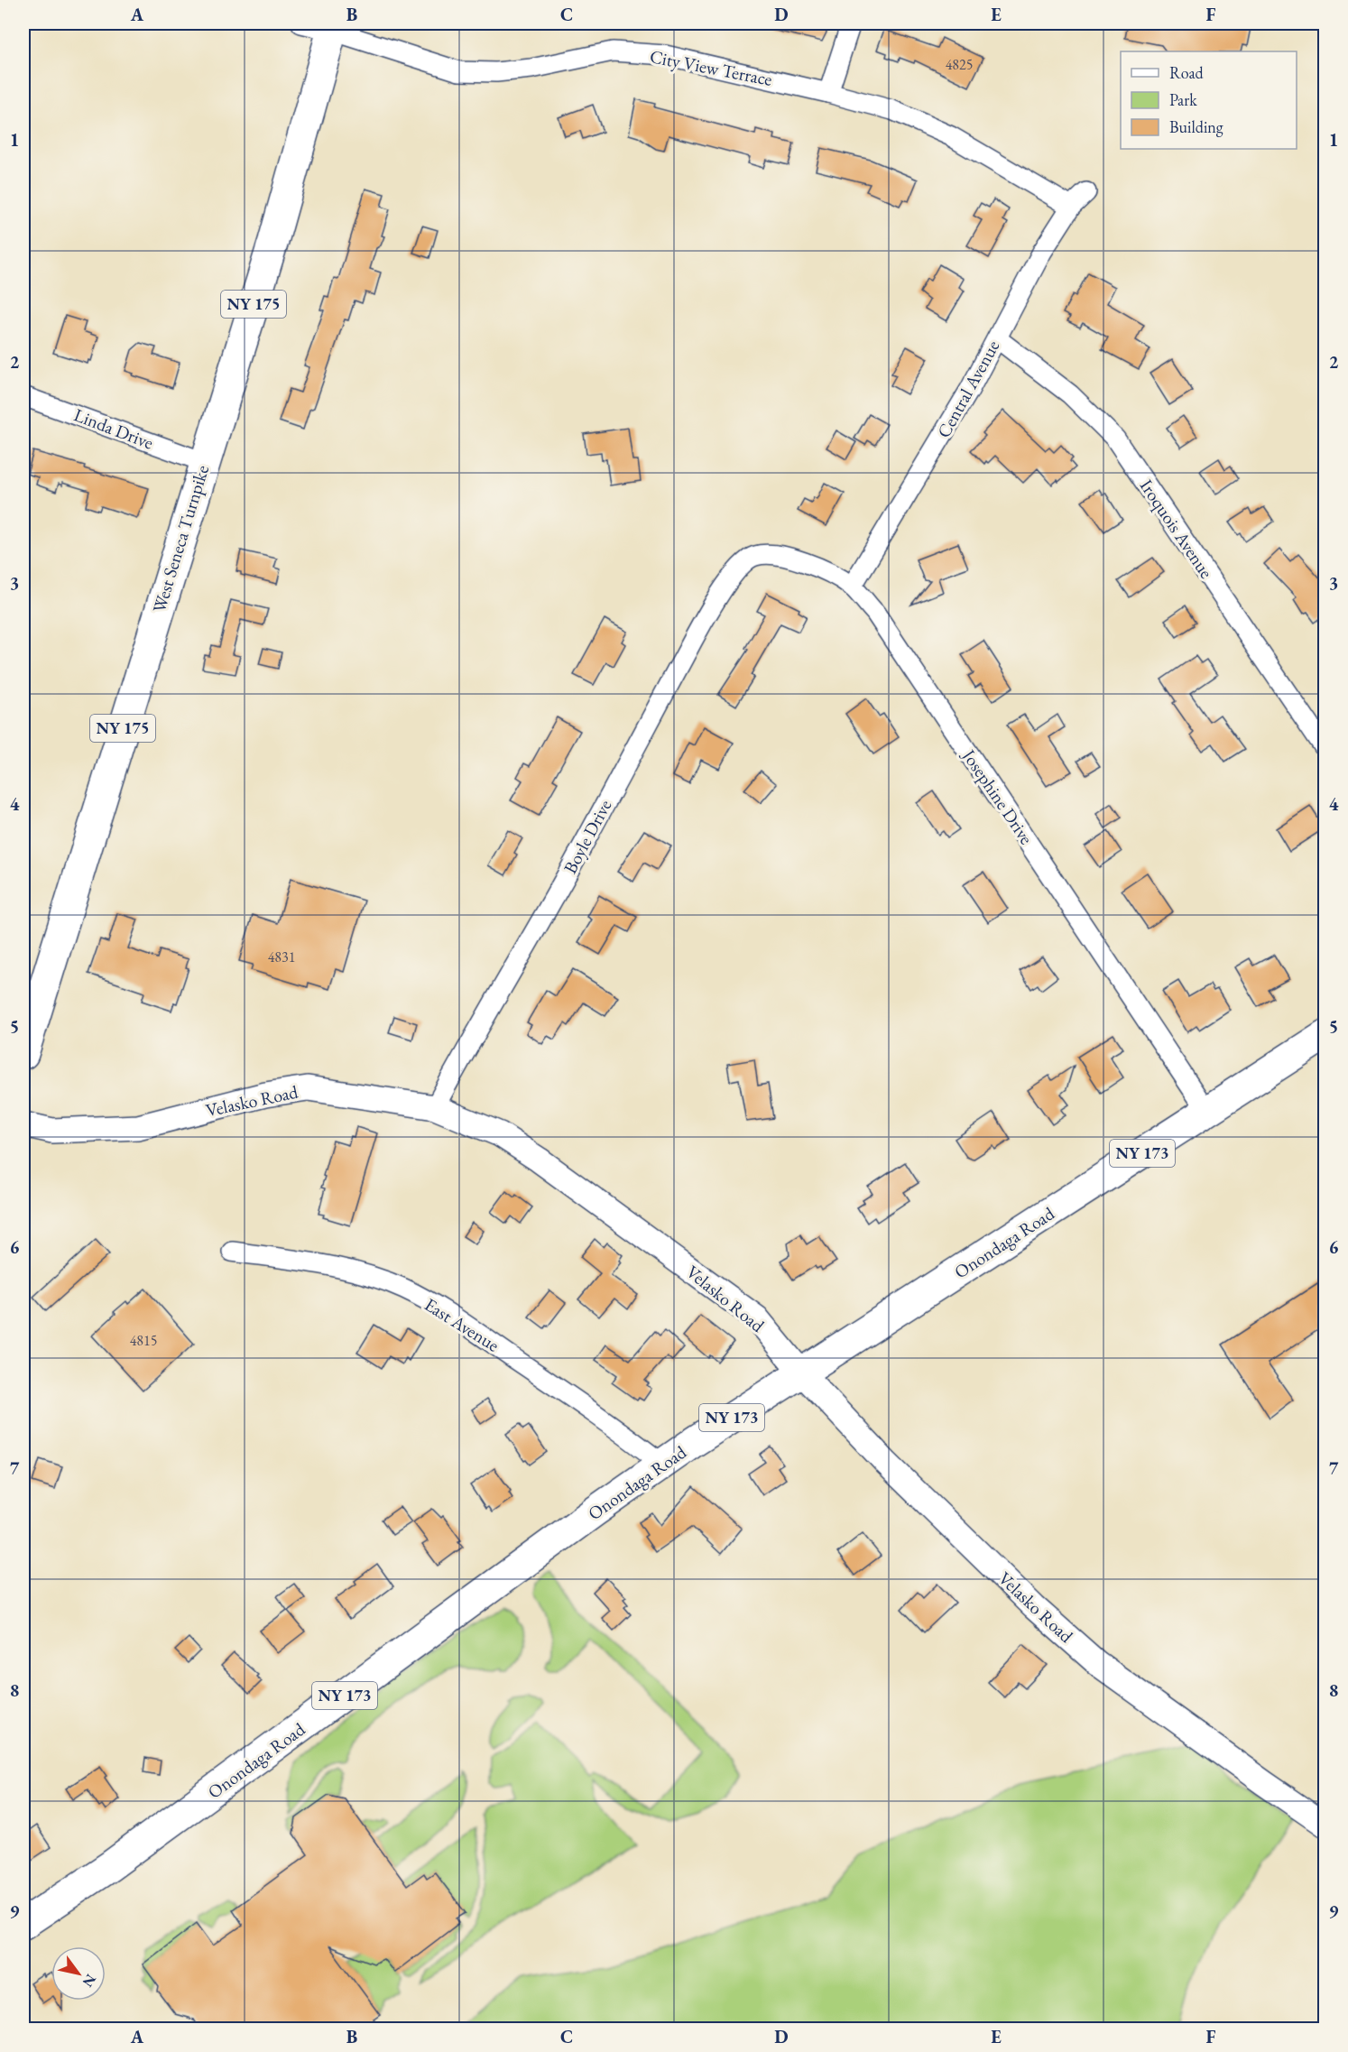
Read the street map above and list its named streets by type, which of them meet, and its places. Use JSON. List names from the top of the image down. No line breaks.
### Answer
{"streets":{"main road":["NY 175","West Seneca Turnpike","NY 173","Onondaga Road"],"street":["City View Terrace","Central Avenue","Linda Drive","Iroquois Avenue","Josephine Drive","Boyle Drive","Velasko Road","East Avenue"]},"crossings":[["City View Terrace","Central Avenue"],["City View Terrace","West Seneca Turnpike"],["Central Avenue","Iroquois Avenue"],["Central Avenue","Josephine Drive"],["Linda Drive","West Seneca Turnpike"],["Josephine Drive","Boyle Drive"],["Josephine Drive","Onondaga Road"],["Boyle Drive","Velasko Road"],["Velasko Road","Onondaga Road"],["Onondaga Road","East Avenue"]],"house_numbers":["4825","4831","4815"],"legend":["Road","Park","Building"],"north":"bottom right","grid":{"columns":["A","B","C","D","E","F"],"rows":["1","2","3","4","5","6","7","8","9"]}}
